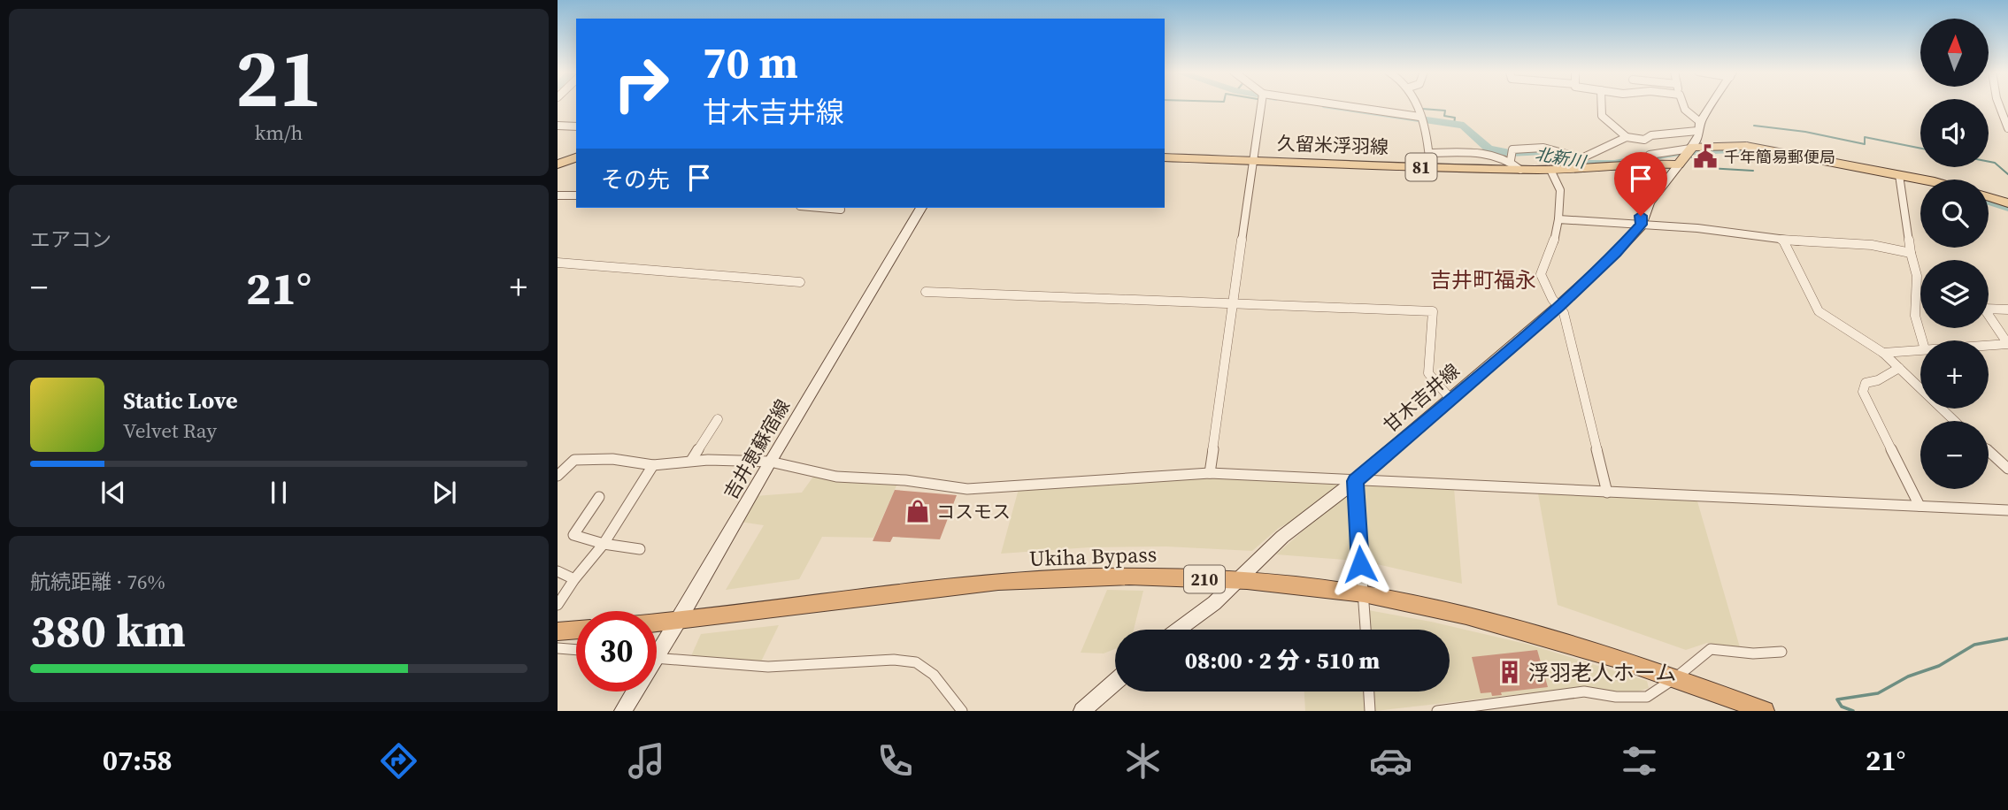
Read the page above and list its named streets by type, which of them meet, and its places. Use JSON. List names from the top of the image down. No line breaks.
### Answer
{"streets":{"highway":["Ukiha Bypass","210"],"main road":["久留米浮羽線","81","甘木吉井線","吉井恵蘇宿線"]},"crossings":[["久留米浮羽線","甘木吉井線"],["甘木吉井線","Ukiha Bypass"],["吉井恵蘇宿線","Ukiha Bypass"]],"districts":["吉井町福永"],"water":["北新川"],"places":{"public building":["千年簡易郵便局"],"shop":["コスモス"],"building":["浮羽老人ホーム"]},"north":"top","page":{"tile":[["21","km/h"],"エアコン",["航続距離 · 76%","380 km"]],"map_buttons":["+","−"],"turn":["70 m","甘木吉井線"],"then":"その先","heat":["−","21°","+"],"song":["Static Love","Velvet Ray"],"limit":"30","trip":"08:00 · 2 分 · 510 m","tabs":["07:58","21°"]}}
